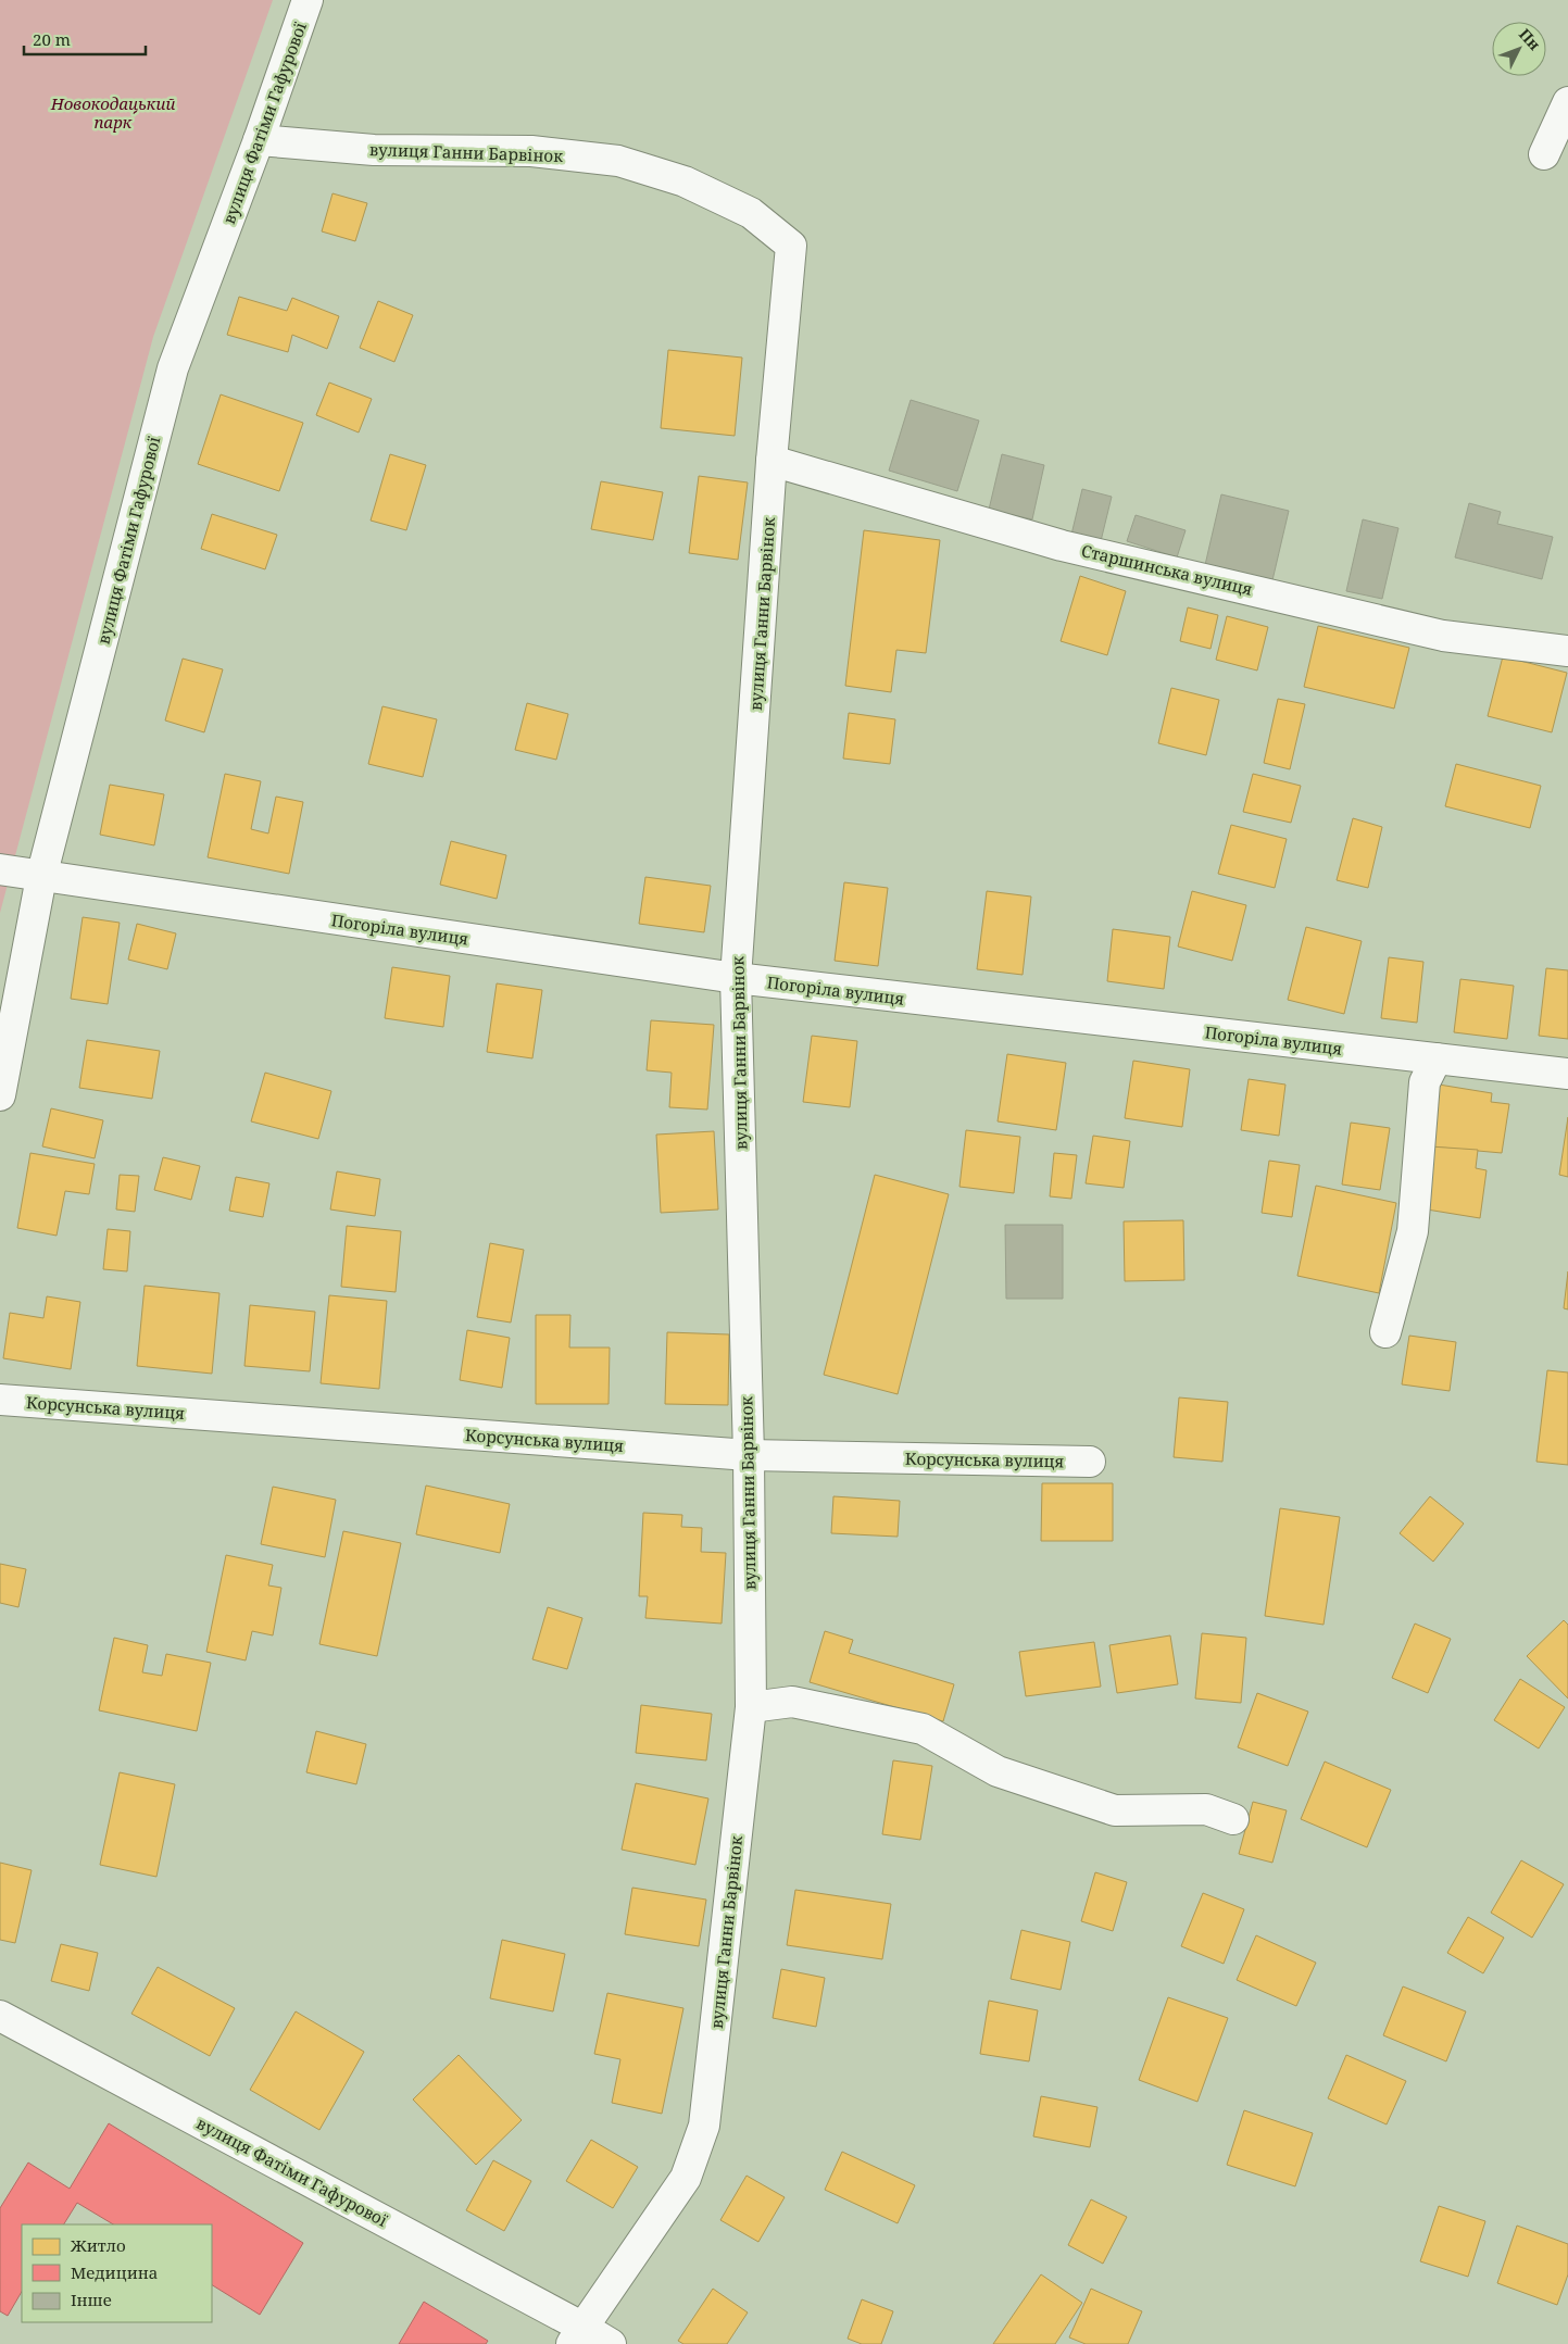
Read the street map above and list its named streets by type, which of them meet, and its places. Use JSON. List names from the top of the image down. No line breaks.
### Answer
{"streets":{"street":["вулиця Фатіми Гафурової","вулиця Ганни Барвінок","Старшинська вулиця","Погоріла вулиця","Корсунська вулиця"]},"crossings":[["вулиця Фатіми Гафурової","вулиця Ганни Барвінок"],["вулиця Фатіми Гафурової","Погоріла вулиця"],["вулиця Ганни Барвінок","Старшинська вулиця"],["вулиця Ганни Барвінок","Погоріла вулиця"],["вулиця Ганни Барвінок","Корсунська вулиця"]],"parks":["Новокодацький парк"],"legend":["Житло","Медицина","Інше"],"scale_bar":"20 m","north":"top right"}
